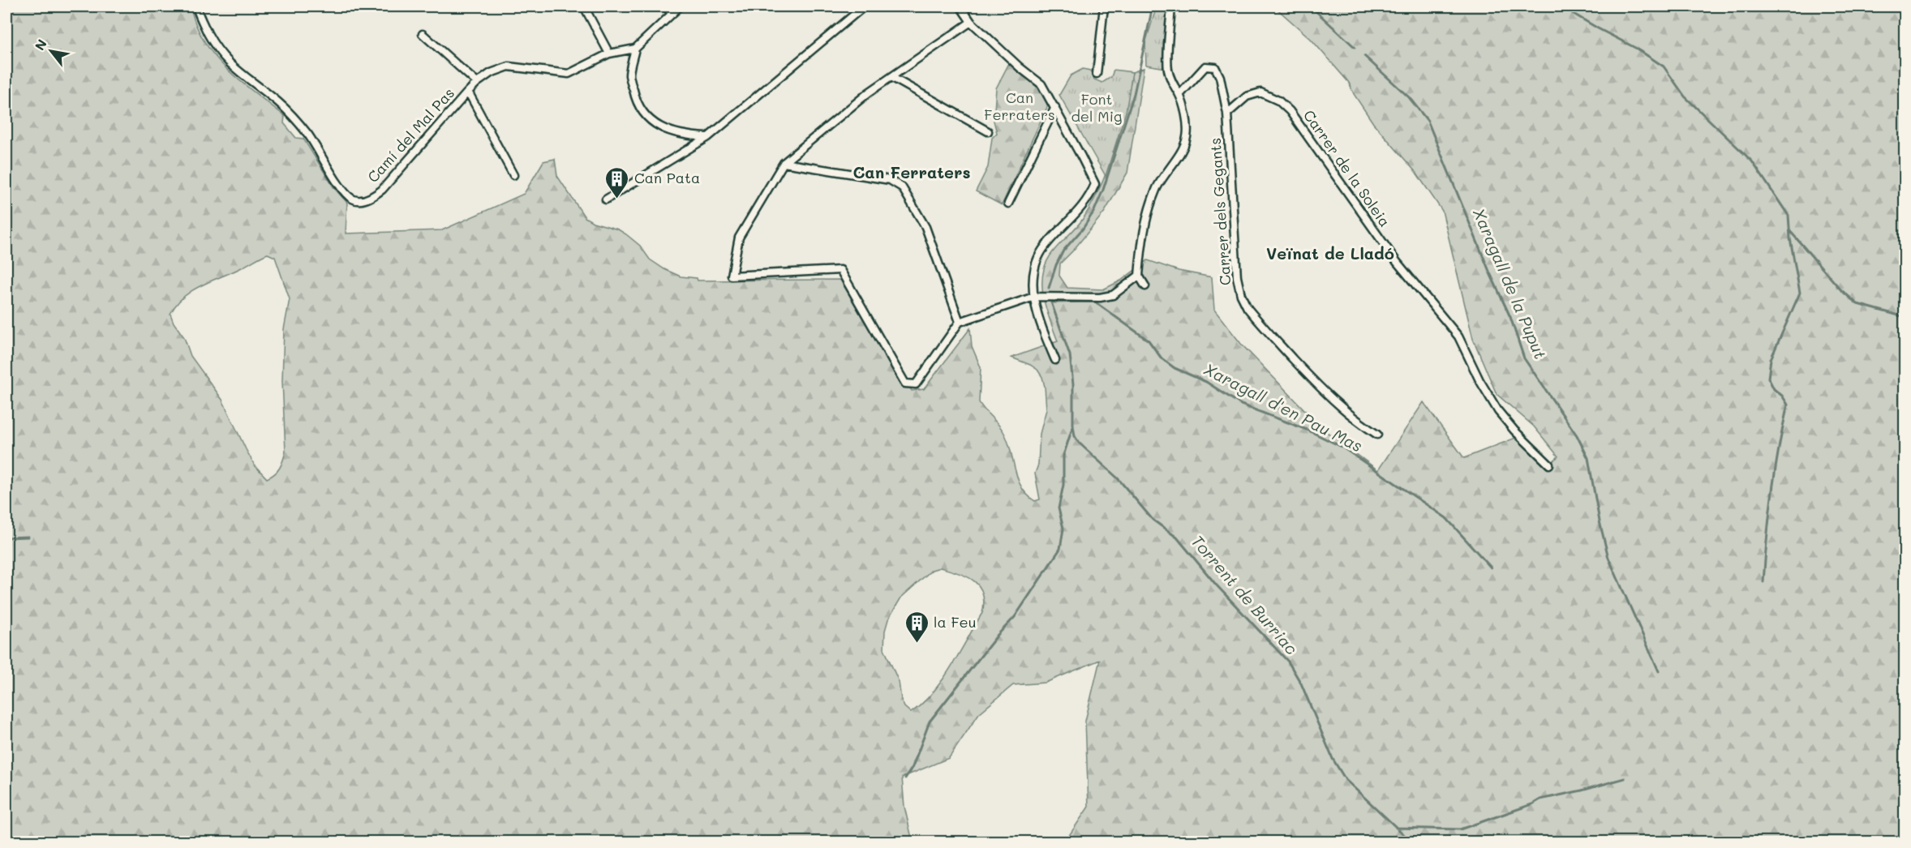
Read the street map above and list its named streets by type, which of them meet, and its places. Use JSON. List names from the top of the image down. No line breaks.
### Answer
{"streets":{"street":["Camí del Mal Pas","Carrer de la Soleia","Carrer dels Gegants"]},"crossings":[["Carrer de la Soleia","Carrer dels Gegants"]],"districts":["Can Ferraters","Veïnat de Lladó"],"water":["Xaragall de la Puput","Xaragall d'en Pau Mas","Torrent de Burriac"],"parks":["Can Ferraters","Font del Mig"],"places":{"building":["Can Pata","la Feu"]},"north":"top left"}
